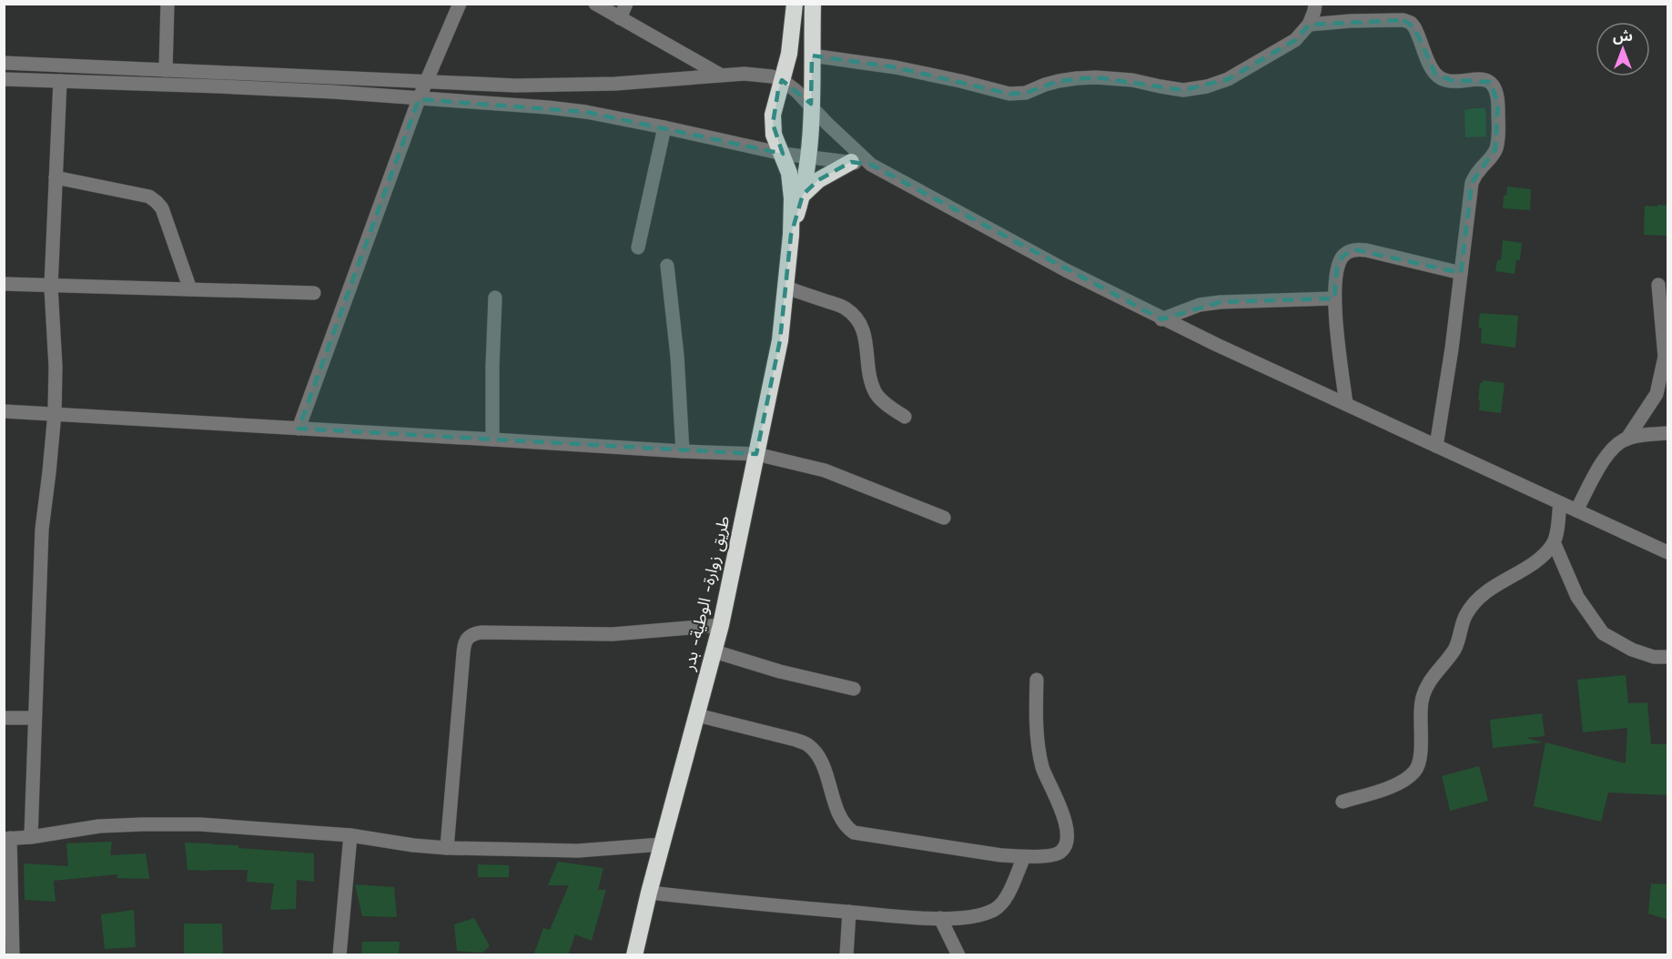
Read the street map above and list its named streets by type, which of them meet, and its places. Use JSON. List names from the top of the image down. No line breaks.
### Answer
{"streets":{"highway":["طريق زوارة- الوطية- بدر"]},"north":"top"}
